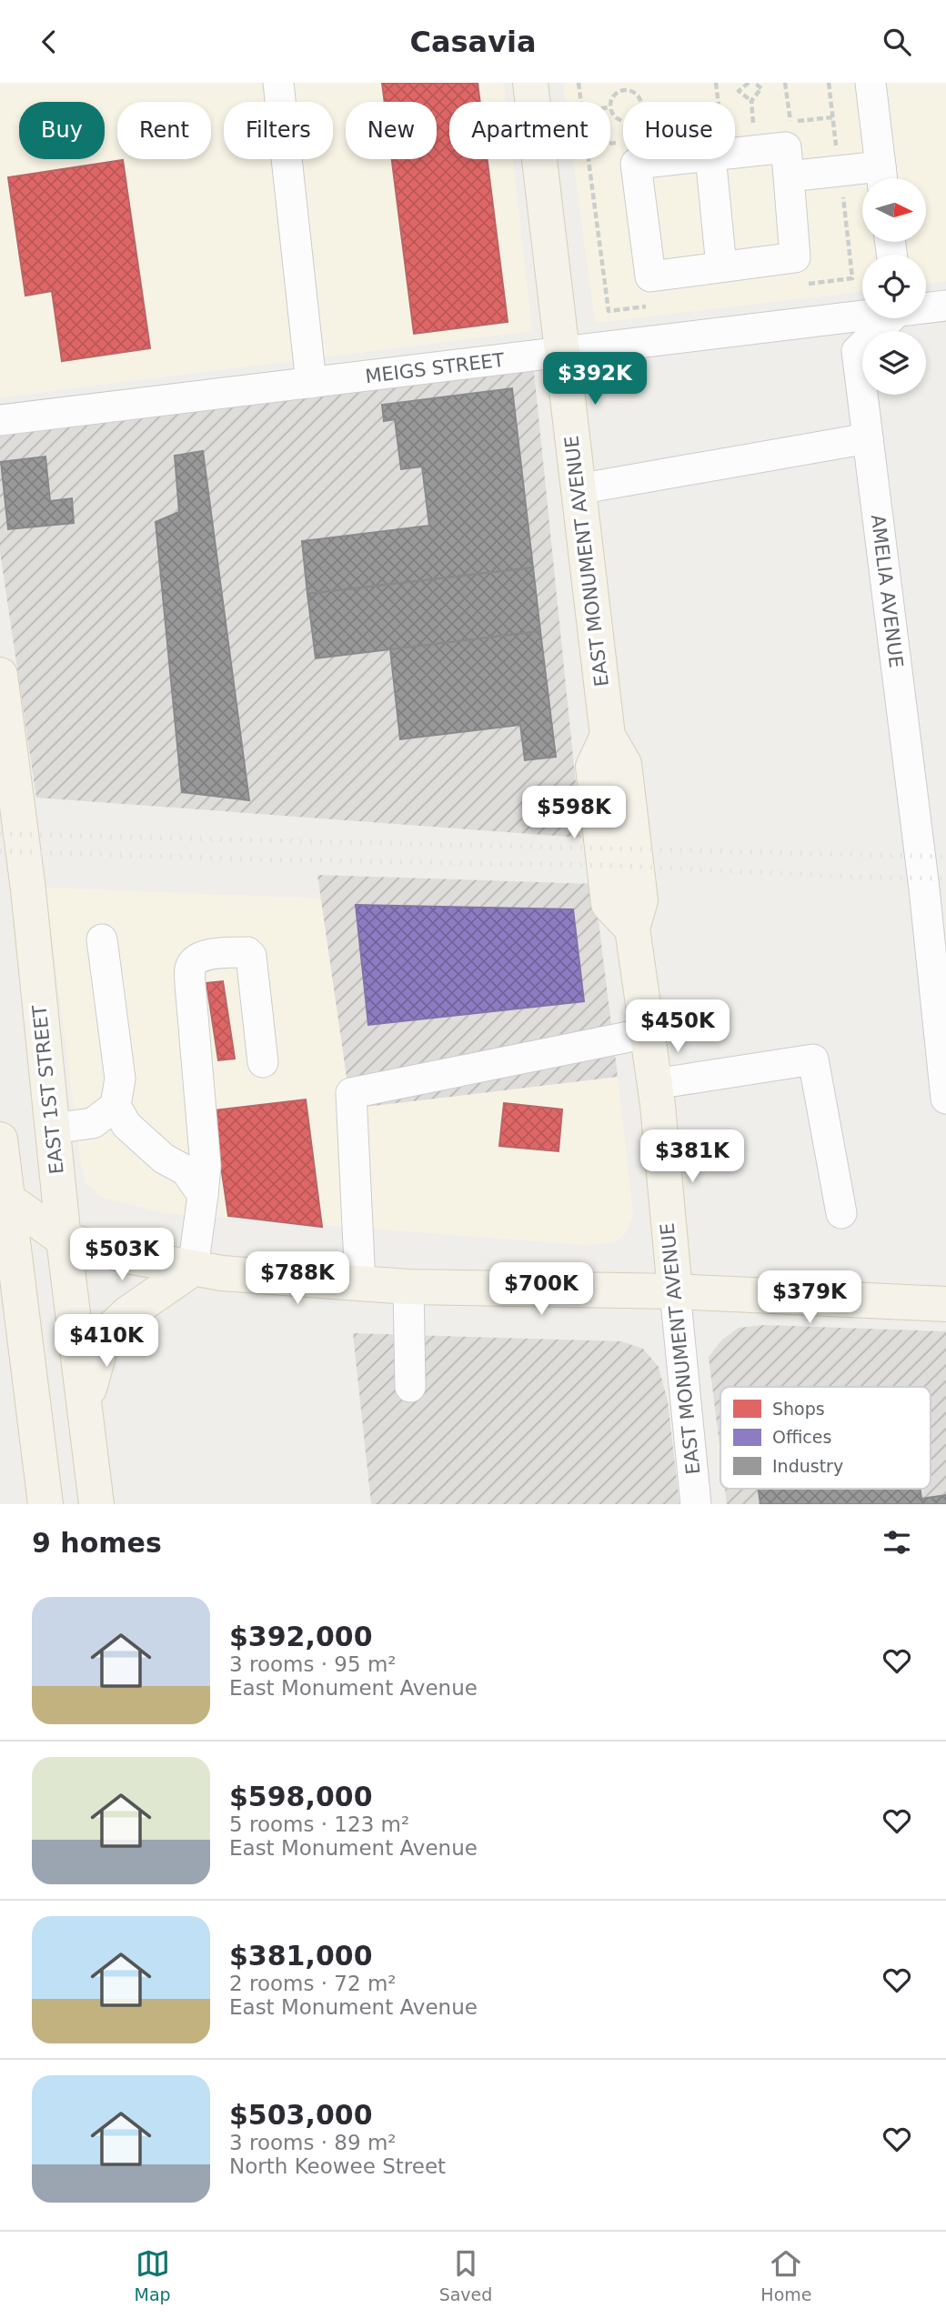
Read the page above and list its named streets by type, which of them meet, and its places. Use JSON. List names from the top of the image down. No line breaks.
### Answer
{"streets":{"main road":["EAST MONUMENT AVENUE","EAST 1ST STREET"],"street":["MEIGS STREET","AMELIA AVENUE"]},"crossings":[["MEIGS STREET","EAST MONUMENT AVENUE"]],"legend":["Shops","Offices","Industry"],"north":"right","page":{"header":"Casavia","chip":["Buy","Rent","Filters","New","Apartment","House"],"price":["$392K","$598K","$450K","$381K","$503K","$788K","$700K","$379K","$410K"],"heading":"9 homes","list":[{"name":"$392,000","note":"3 rooms · 95 m² · East Monument Avenue"},{"name":"$598,000","note":"5 rooms · 123 m² · East Monument Avenue"},{"name":"$381,000","note":"2 rooms · 72 m² · East Monument Avenue"},{"name":"$503,000","note":"3 rooms · 89 m² · North Keowee Street"}],"tabs":["Map","Saved","Home"]}}
